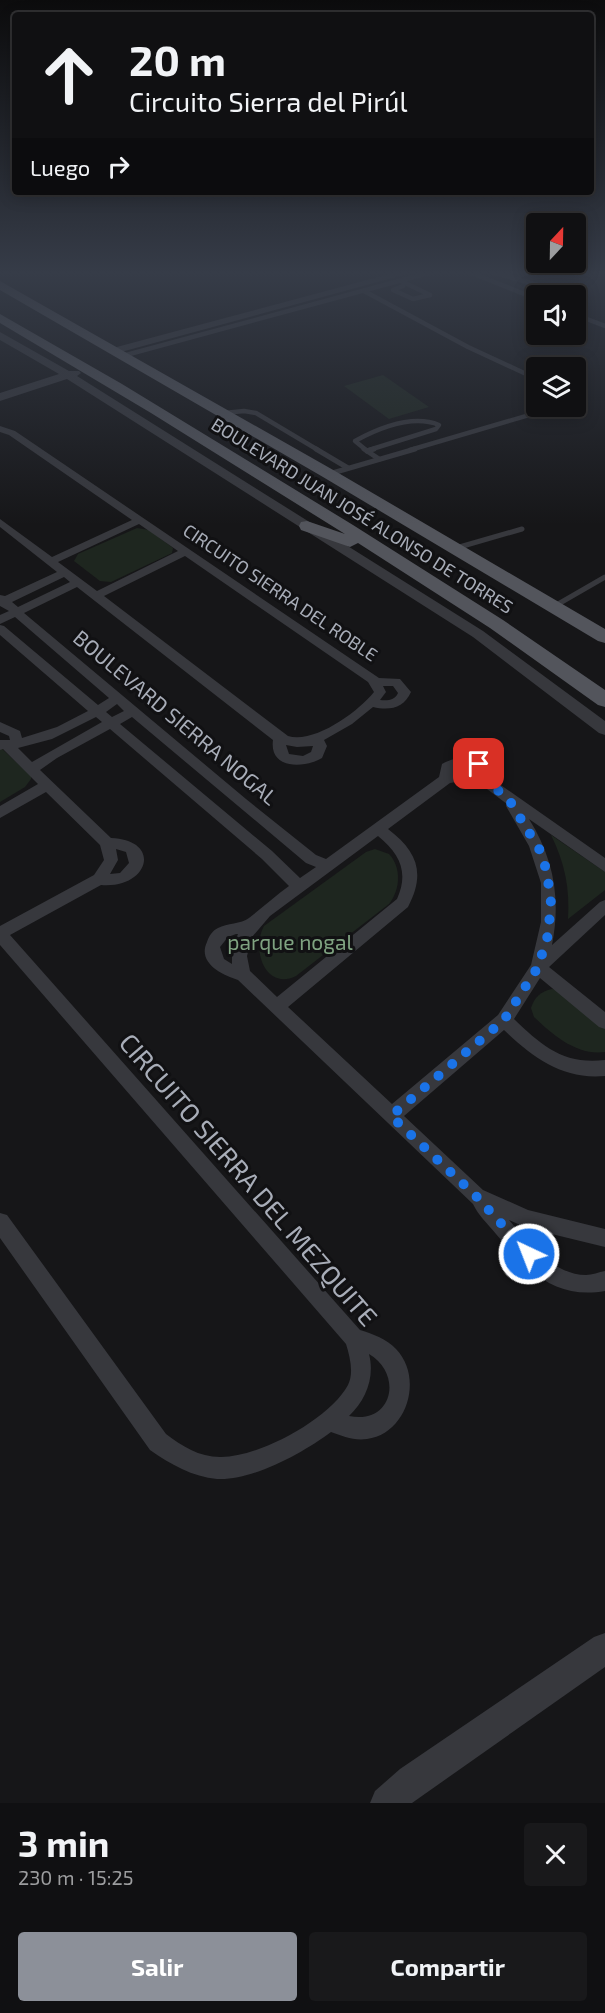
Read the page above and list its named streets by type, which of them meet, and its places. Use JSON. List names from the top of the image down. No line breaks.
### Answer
{"streets":{"main road":["BOULEVARD JUAN JOSÉ ALONSO DE TORRES"],"street":["CIRCUITO SIERRA DEL ROBLE","BOULEVARD SIERRA NOGAL","CIRCUITO SIERRA DEL MEZQUITE"]},"parks":["parque nogal"],"north":"top","page":{"turn":["20 m","Circuito Sierra del Pirúl"],"then":"Luego","heading":["3 min","230 m · 15:25"],"buttons":["Salir","Compartir"]}}
